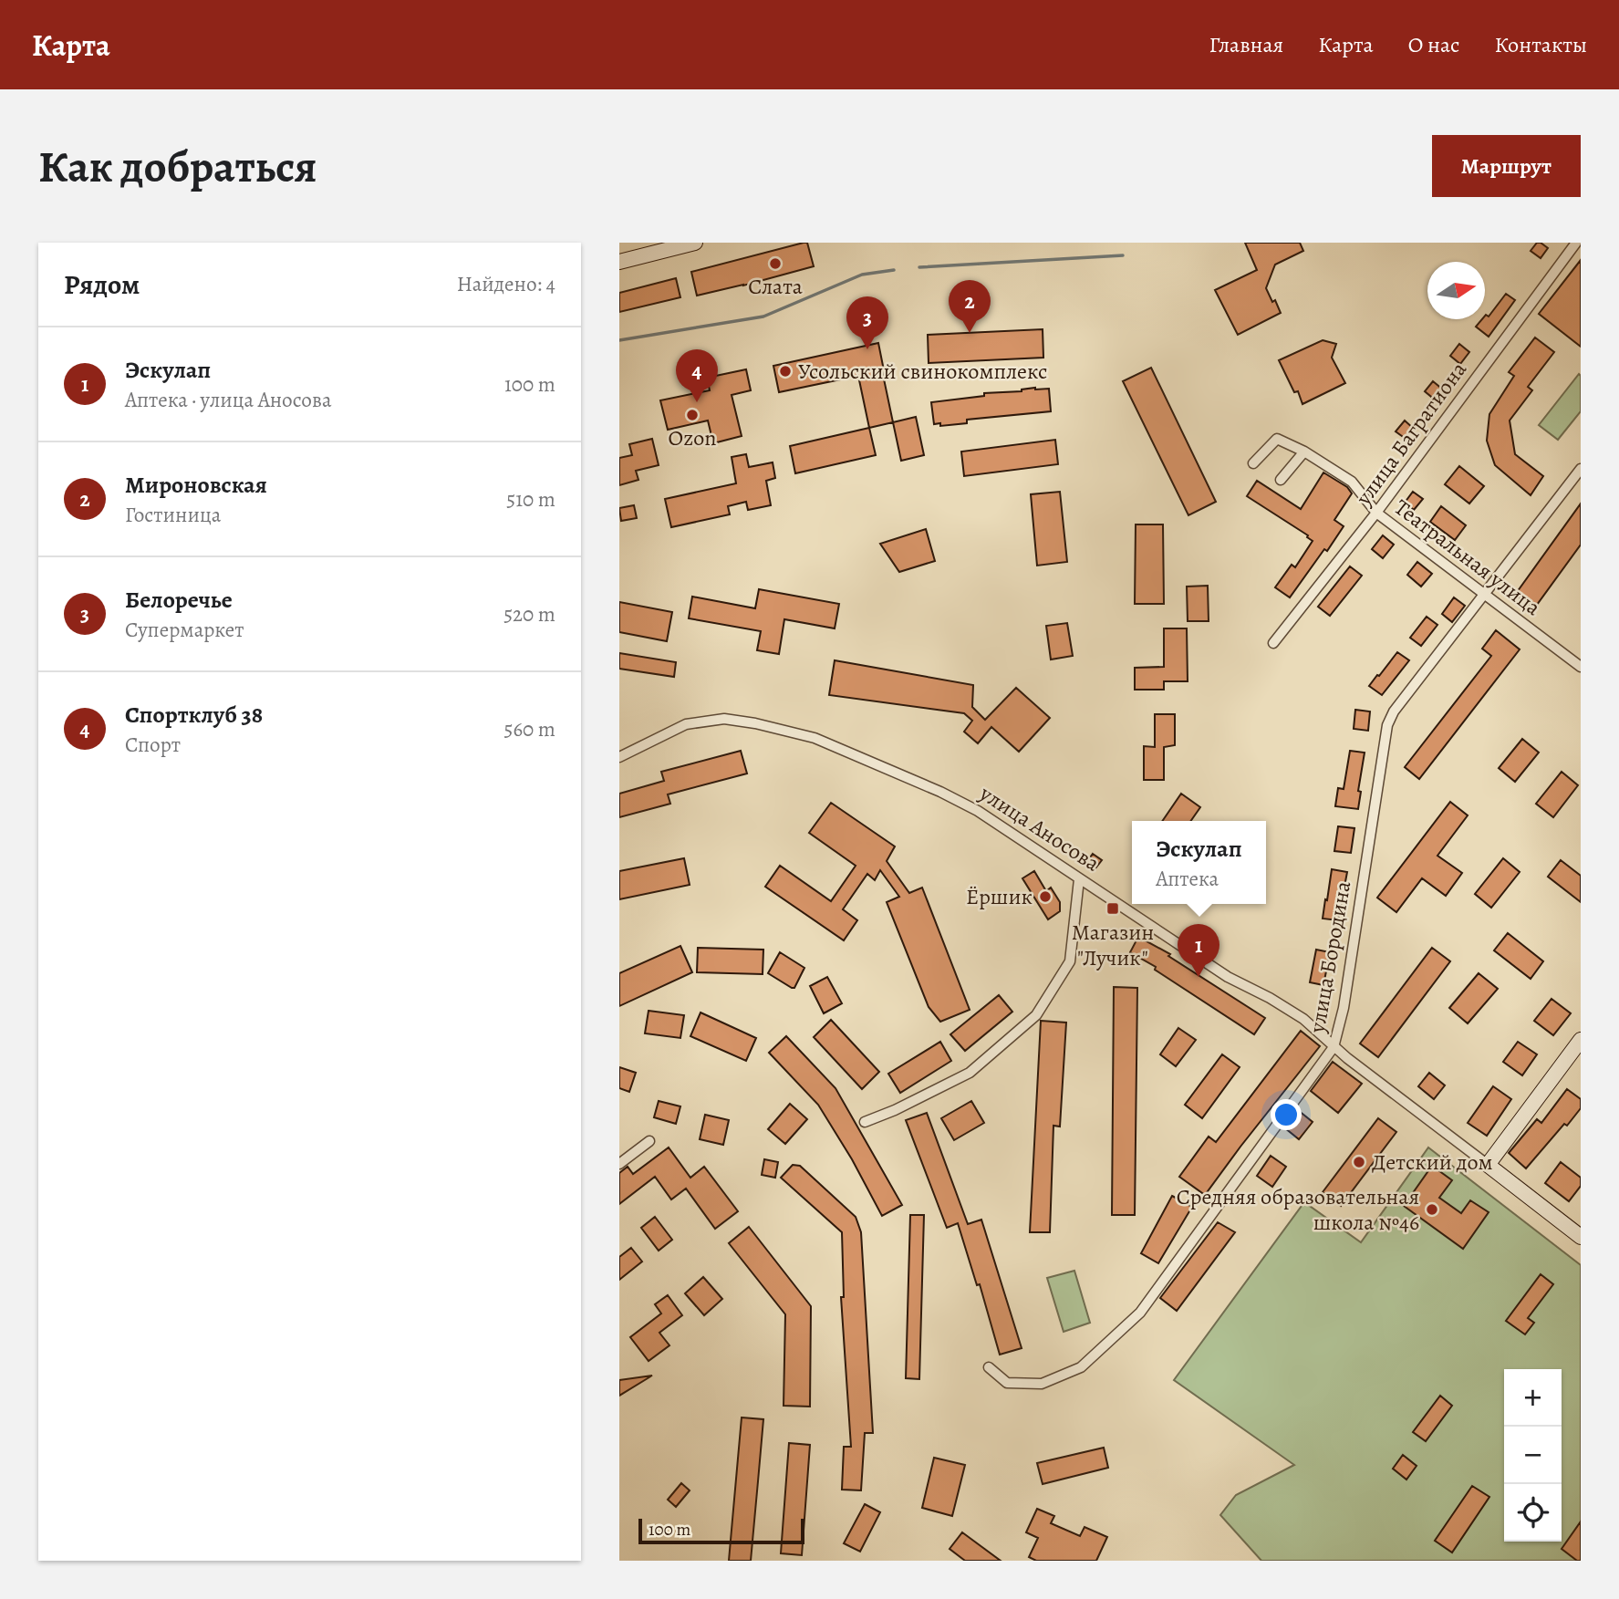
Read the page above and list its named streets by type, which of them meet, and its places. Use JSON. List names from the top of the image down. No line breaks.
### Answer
{"streets":{"street":["улица Багратиона","Театральная улица","улица Аносова","улица Бородина"]},"crossings":[["улица Багратиона","Театральная улица"],["Театральная улица","улица Бородина"],["улица Аносова","улица Бородина"]],"places":{"other":["Слата","Усольский свинокомплекс","Ozon","Ёршик","Детский дом","Средняя образовательная школа №46"],"transit":["Магазин \"Лучик\""]},"scale_bar":"100 m","north":"right","page":{"header":"Карта","nav":["Главная","Карта","О нас","Контакты"],"buttons":"Маршрут","title":"Как добраться","heading":["Рядом","Найдено: 4"],"pins":["2","3","4","1"],"list":[{"mark":"1","name":"Эскулап","note":"Аптека · улица Аносова","value":"100 m"},{"mark":"2","name":"Мироновская","note":"Гостиница","value":"510 m"},{"mark":"3","name":"Белоречье","note":"Супермаркет","value":"520 m"},{"mark":"4","name":"Спортклуб 38","note":"Спорт","value":"560 m"}],"popup":["Эскулап","Аптека"],"map_buttons":["+","−"],"scale":"100 m"}}
